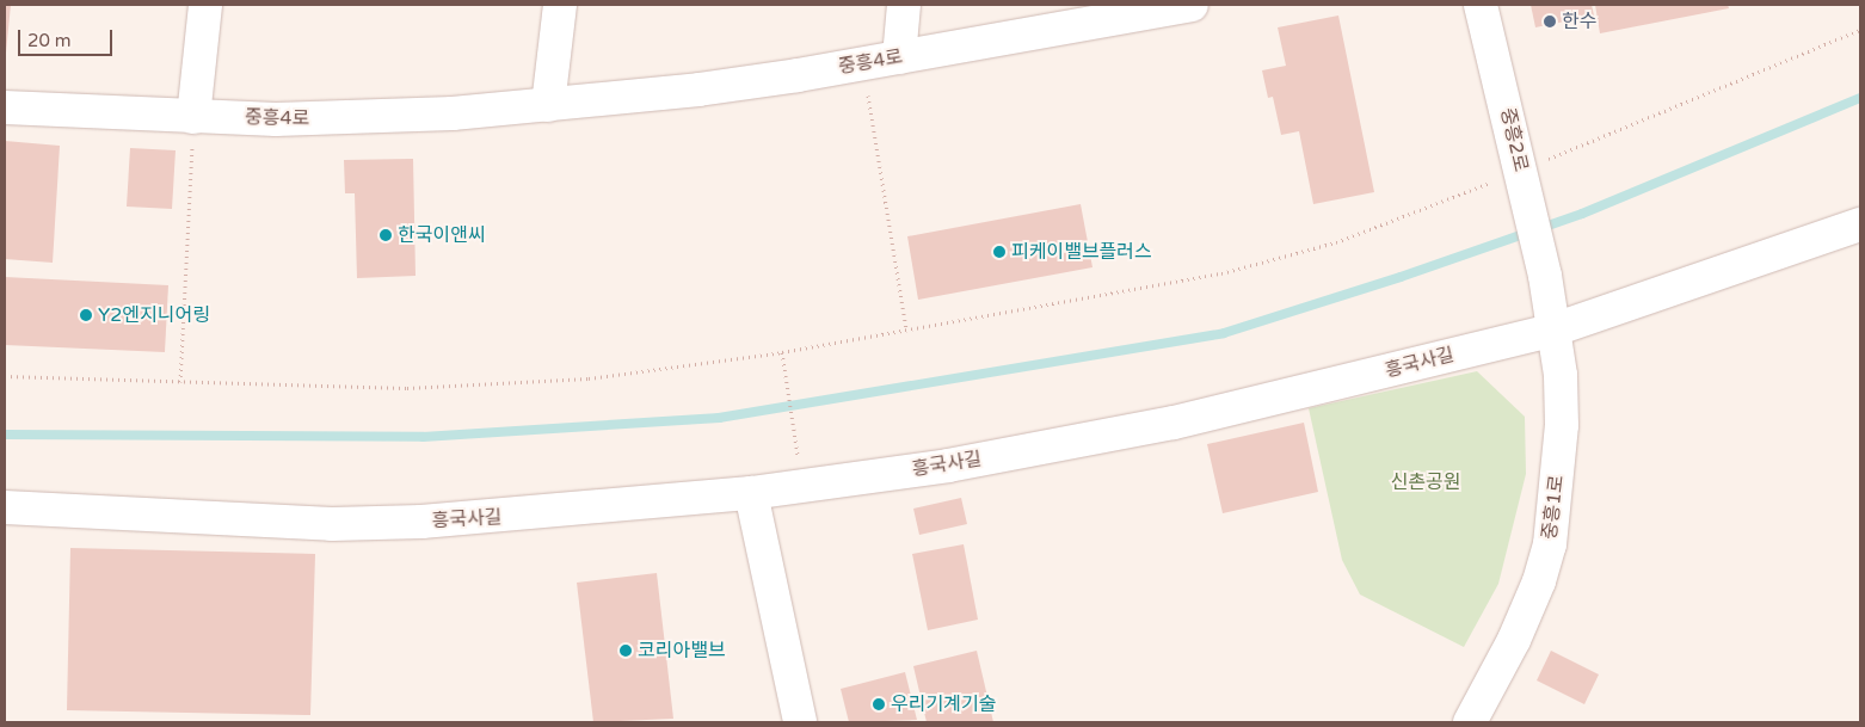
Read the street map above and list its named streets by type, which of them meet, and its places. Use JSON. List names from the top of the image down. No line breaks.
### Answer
{"streets":{"street":["중흥4로","중흥2로","흥국사길","중흥1로"]},"crossings":[["중흥2로","중흥1로"],["흥국사길","중흥1로"]],"parks":["신촌공원"],"places":["한수","한국이앤씨","피케이밸브플러스","Y2엔지니어링","코리아밸브","우리기계기술"],"scale_bar":"20 m"}
